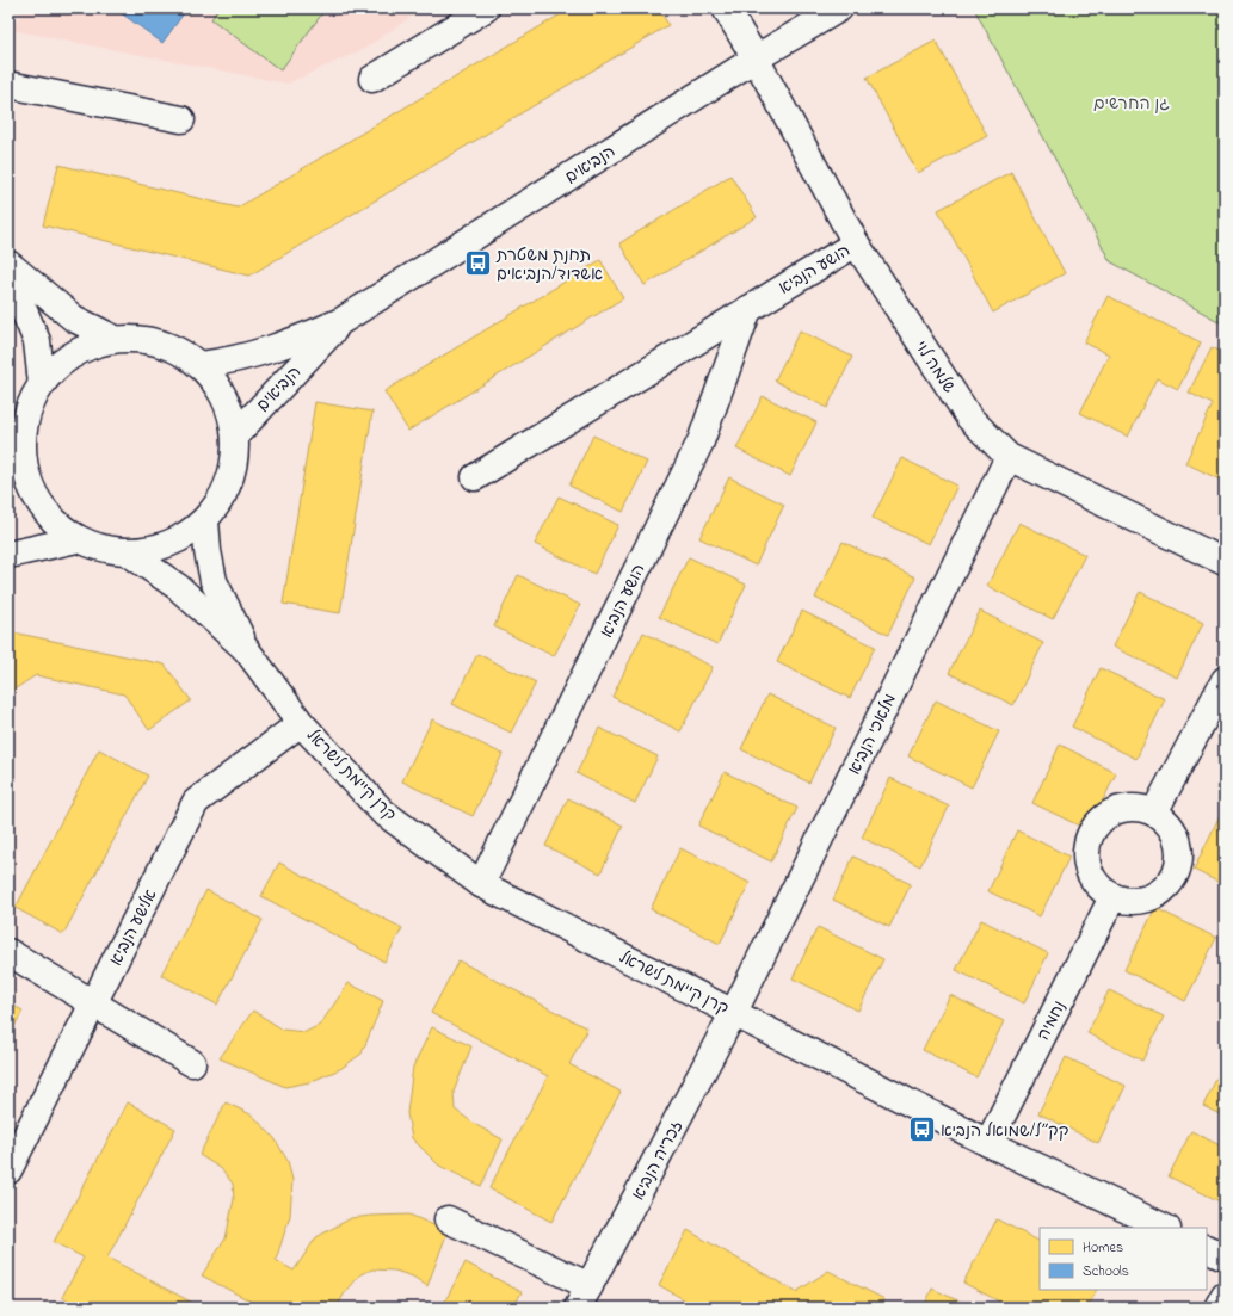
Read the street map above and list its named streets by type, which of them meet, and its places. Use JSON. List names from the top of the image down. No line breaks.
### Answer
{"streets":{"street":["הנביאים","הושע הנביא","שלמה לוי","מלאכי הנביא","קרן קיימת לישראל","אלישע הנביא","נחמיה","זכריה הנביא"]},"crossings":[["הנביאים","שלמה לוי"],["הושע הנביא","שלמה לוי"],["הושע הנביא","קרן קיימת לישראל"],["שלמה לוי","מלאכי הנביא"],["מלאכי הנביא","קרן קיימת לישראל"],["מלאכי הנביא","זכריה הנביא"],["קרן קיימת לישראל","אלישע הנביא"],["קרן קיימת לישראל","נחמיה"],["קרן קיימת לישראל","זכריה הנביא"]],"parks":["גן החרשים"],"places":{"bus stop":["תחנת משטרת אשדוד/הנביאים","קק״ל/שמואל הנביא"]},"legend":["Homes","Schools"]}
